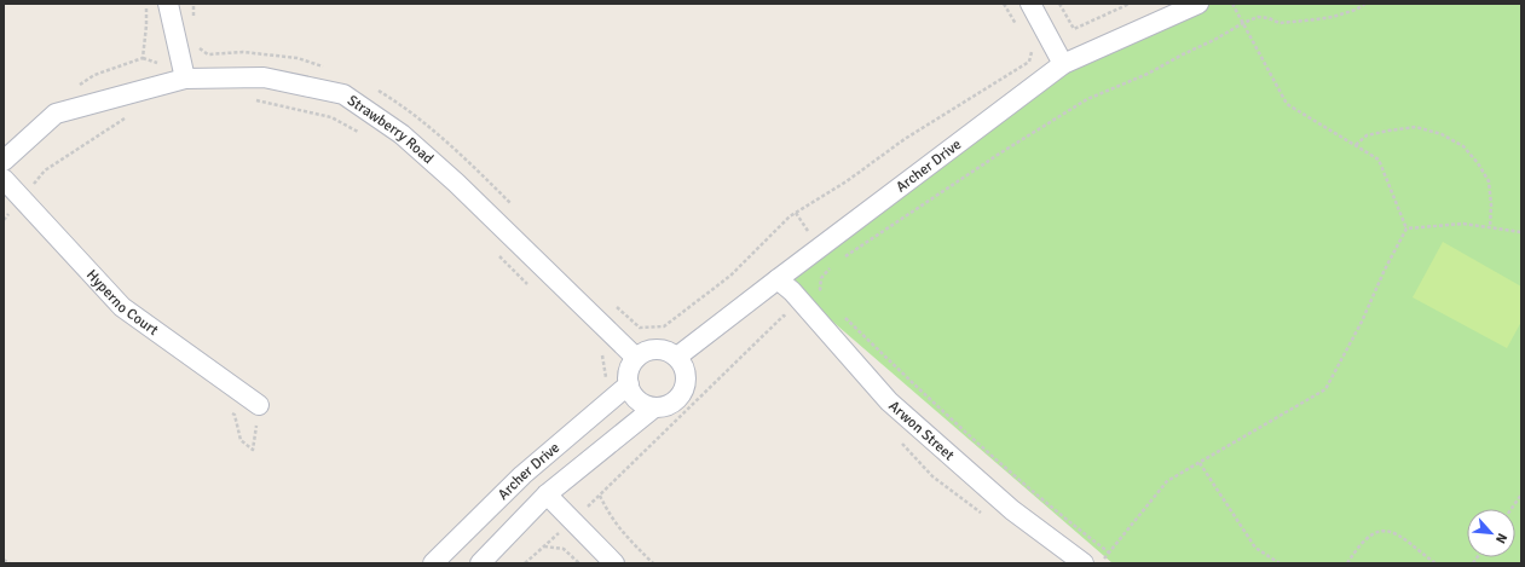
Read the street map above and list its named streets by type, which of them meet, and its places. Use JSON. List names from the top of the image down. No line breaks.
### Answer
{"streets":{"street":["Strawberry Road","Archer Drive","Hyperno Court","Arwon Street"]},"crossings":[["Strawberry Road","Archer Drive"],["Archer Drive","Arwon Street"]],"north":"bottom right"}
